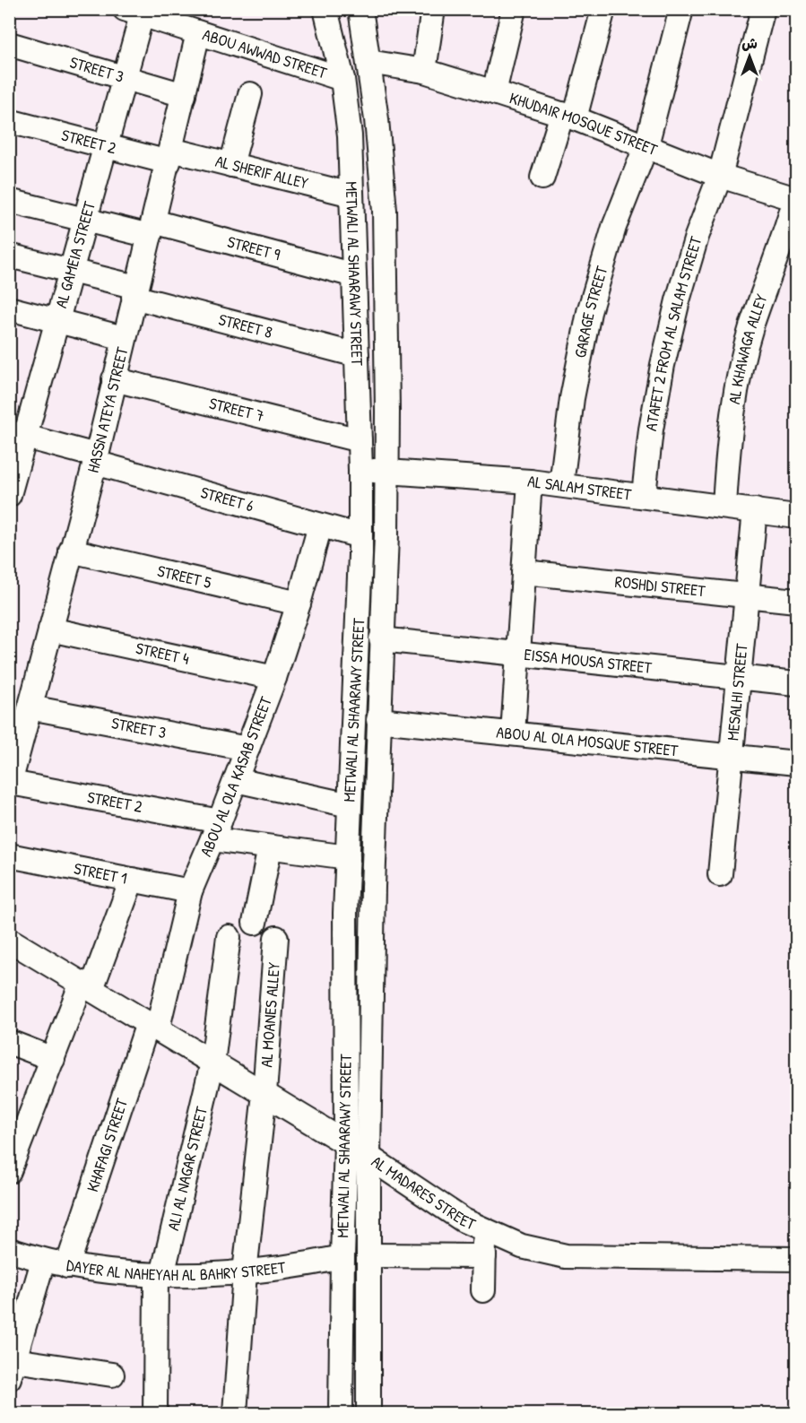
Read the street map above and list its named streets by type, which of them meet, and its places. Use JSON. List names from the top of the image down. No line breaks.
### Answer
{"streets":{"street":["ABOU AWWAD STREET","STREET 3","KHUDAIR MOSQUE STREET","STREET 2","AL SHERIF ALLEY","STREET 9","AL GAMEIA STREET","METWALI AL SHAARAWY STREET","GARAGE STREET","STREET 8","ATAFET 2 FROM AL SALAM STREET","AL KHAWAGA ALLEY","STREET 7","HASSN ATEYA STREET","AL SALAM STREET","STREET 6","STREET 5","ROSHDI STREET","STREET 4","EISSA MOUSA STREET","MESALHI STREET","ABOU AL OLA MOSQUE STREET","ABOU AL OLA KASAB STREET","STREET 1","AL MOANES ALLEY","KHAFAGI STREET","ALI AL NAGAR STREET","AL MADARES STREET","DAYER AL NAHEYAH AL BAHRY STREET"]},"crossings":[["ABOU AWWAD STREET","AL GAMEIA STREET"],["ABOU AWWAD STREET","METWALI AL SHAARAWY STREET"],["ABOU AWWAD STREET","HASSN ATEYA STREET"],["STREET 3","AL GAMEIA STREET"],["STREET 3","HASSN ATEYA STREET"],["STREET 3","ABOU AL OLA KASAB STREET"],["KHUDAIR MOSQUE STREET","METWALI AL SHAARAWY STREET"],["KHUDAIR MOSQUE STREET","GARAGE STREET"],["KHUDAIR MOSQUE STREET","ATAFET 2 FROM AL SALAM STREET"],["KHUDAIR MOSQUE STREET","AL KHAWAGA ALLEY"],["STREET 2","AL SHERIF ALLEY"],["STREET 2","AL GAMEIA STREET"],["STREET 2","METWALI AL SHAARAWY STREET"],["STREET 2","HASSN ATEYA STREET"],["STREET 2","ABOU AL OLA KASAB STREET"],["AL SHERIF ALLEY","METWALI AL SHAARAWY STREET"],["AL SHERIF ALLEY","HASSN ATEYA STREET"],["STREET 9","AL GAMEIA STREET"],["STREET 9","METWALI AL SHAARAWY STREET"],["STREET 9","HASSN ATEYA STREET"],["AL GAMEIA STREET","STREET 8"],["AL GAMEIA STREET","STREET 6"],["METWALI AL SHAARAWY STREET","STREET 8"],["METWALI AL SHAARAWY STREET","STREET 7"],["METWALI AL SHAARAWY STREET","AL SALAM STREET"],["METWALI AL SHAARAWY STREET","STREET 6"],["METWALI AL SHAARAWY STREET","EISSA MOUSA STREET"],["METWALI AL SHAARAWY STREET","ABOU AL OLA MOSQUE STREET"],["METWALI AL SHAARAWY STREET","AL MADARES STREET"],["METWALI AL SHAARAWY STREET","DAYER AL NAHEYAH AL BAHRY STREET"],["GARAGE STREET","AL SALAM STREET"],["STREET 8","HASSN ATEYA STREET"],["ATAFET 2 FROM AL SALAM STREET","AL SALAM STREET"],["AL KHAWAGA ALLEY","AL SALAM STREET"],["STREET 7","HASSN ATEYA STREET"],["HASSN ATEYA STREET","STREET 6"],["HASSN ATEYA STREET","STREET 5"],["HASSN ATEYA STREET","STREET 4"],["AL SALAM STREET","MESALHI STREET"],["STREET 6","ABOU AL OLA KASAB STREET"],["STREET 5","ABOU AL OLA KASAB STREET"],["ROSHDI STREET","MESALHI STREET"],["STREET 4","ABOU AL OLA KASAB STREET"],["EISSA MOUSA STREET","MESALHI STREET"],["MESALHI STREET","ABOU AL OLA MOSQUE STREET"],["ABOU AL OLA KASAB STREET","STREET 1"],["ABOU AL OLA KASAB STREET","KHAFAGI STREET"],["ABOU AL OLA KASAB STREET","AL MADARES STREET"],["AL MOANES ALLEY","AL MADARES STREET"],["AL MOANES ALLEY","DAYER AL NAHEYAH AL BAHRY STREET"],["KHAFAGI STREET","AL MADARES STREET"],["KHAFAGI STREET","DAYER AL NAHEYAH AL BAHRY STREET"],["ALI AL NAGAR STREET","AL MADARES STREET"],["ALI AL NAGAR STREET","DAYER AL NAHEYAH AL BAHRY STREET"]],"north":"top"}
